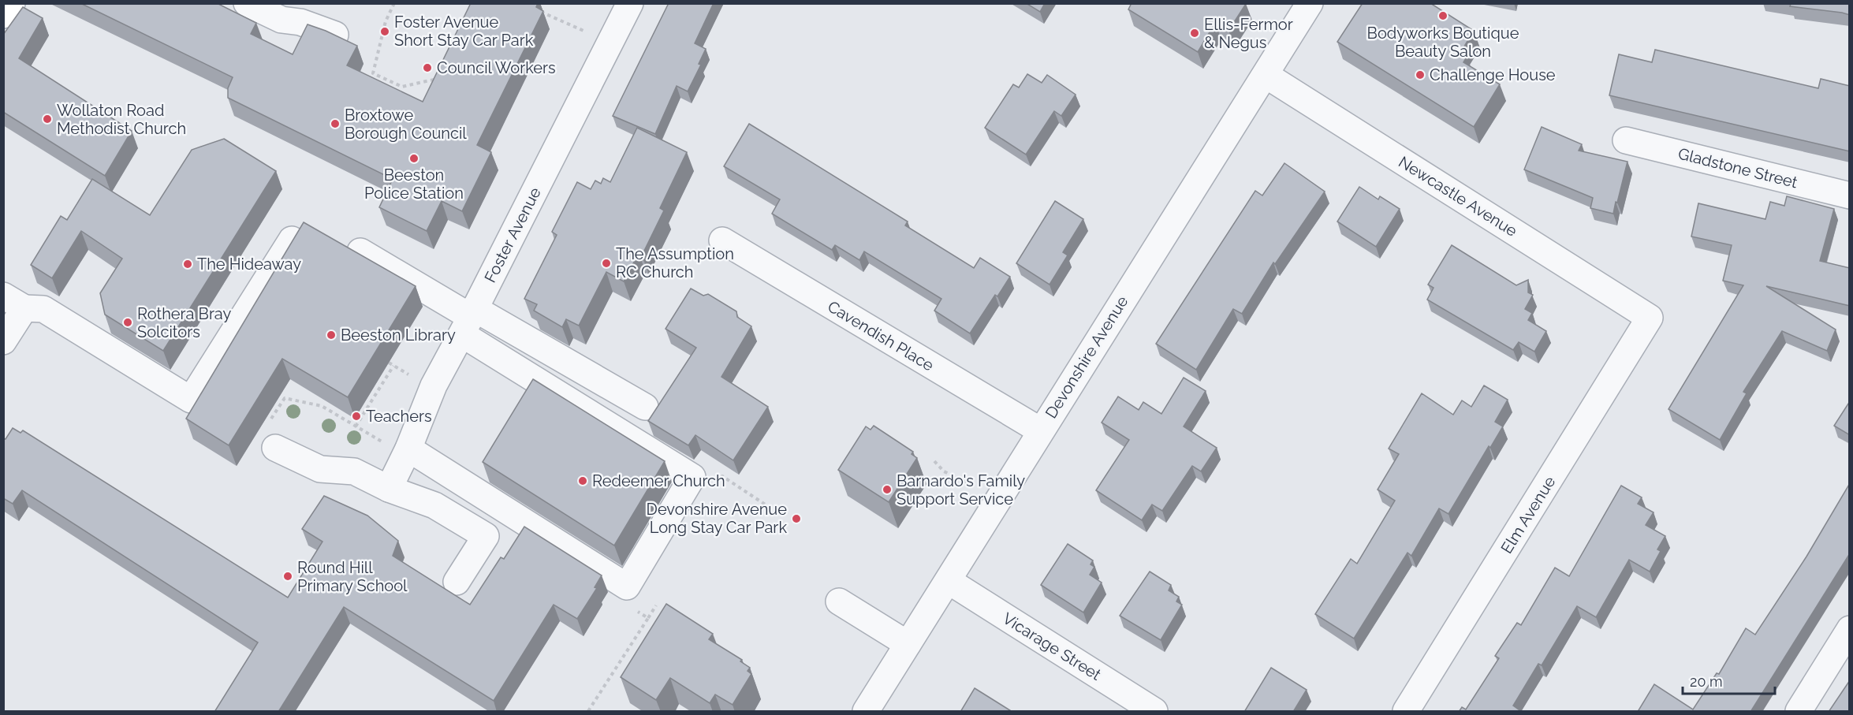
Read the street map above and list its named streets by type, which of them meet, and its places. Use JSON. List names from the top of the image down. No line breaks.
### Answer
{"streets":{"street":["Gladstone Street","Newcastle Avenue","Foster Avenue","Cavendish Place","Devonshire Avenue","Elm Avenue","Vicarage Street"]},"crossings":[["Newcastle Avenue","Devonshire Avenue"],["Newcastle Avenue","Elm Avenue"],["Cavendish Place","Devonshire Avenue"],["Devonshire Avenue","Vicarage Street"]],"places":["Bodyworks Boutique Beauty Salon","Foster Avenue Short Stay Car Park","Ellis-Fermor & Negus","Council Workers","Challenge House","Wollaton Road Methodist Church","Broxtowe Borough Council","Beeston Police Station","The Assumption RC Church","The Hideaway","Rothera Bray Solcitors","Beeston Library","Teachers","Redeemer Church","Barnardo's Family Support Service","Devonshire Avenue Long Stay Car Park","Round Hill Primary School"],"scale_bar":"20 m"}
